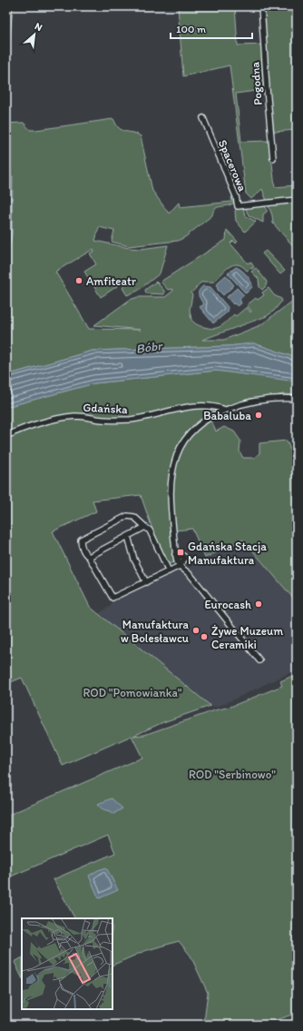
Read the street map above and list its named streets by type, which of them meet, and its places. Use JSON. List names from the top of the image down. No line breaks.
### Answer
{"streets":{"street":["Pogodna","Spacerowa","Gdańska"]},"water":["Bóbr"],"parks":["ROD \"Pomowianka\"","ROD \"Serbinowo\""],"places":{"other":["Amfiteatr","Babaluba","Eurocash","Manufaktura w Bolesławcu","Żywe Muzeum Ceramiki"],"transit":["Gdańska Stacja Manufaktura"]},"scale_bar":"100 m","north":"top right"}
